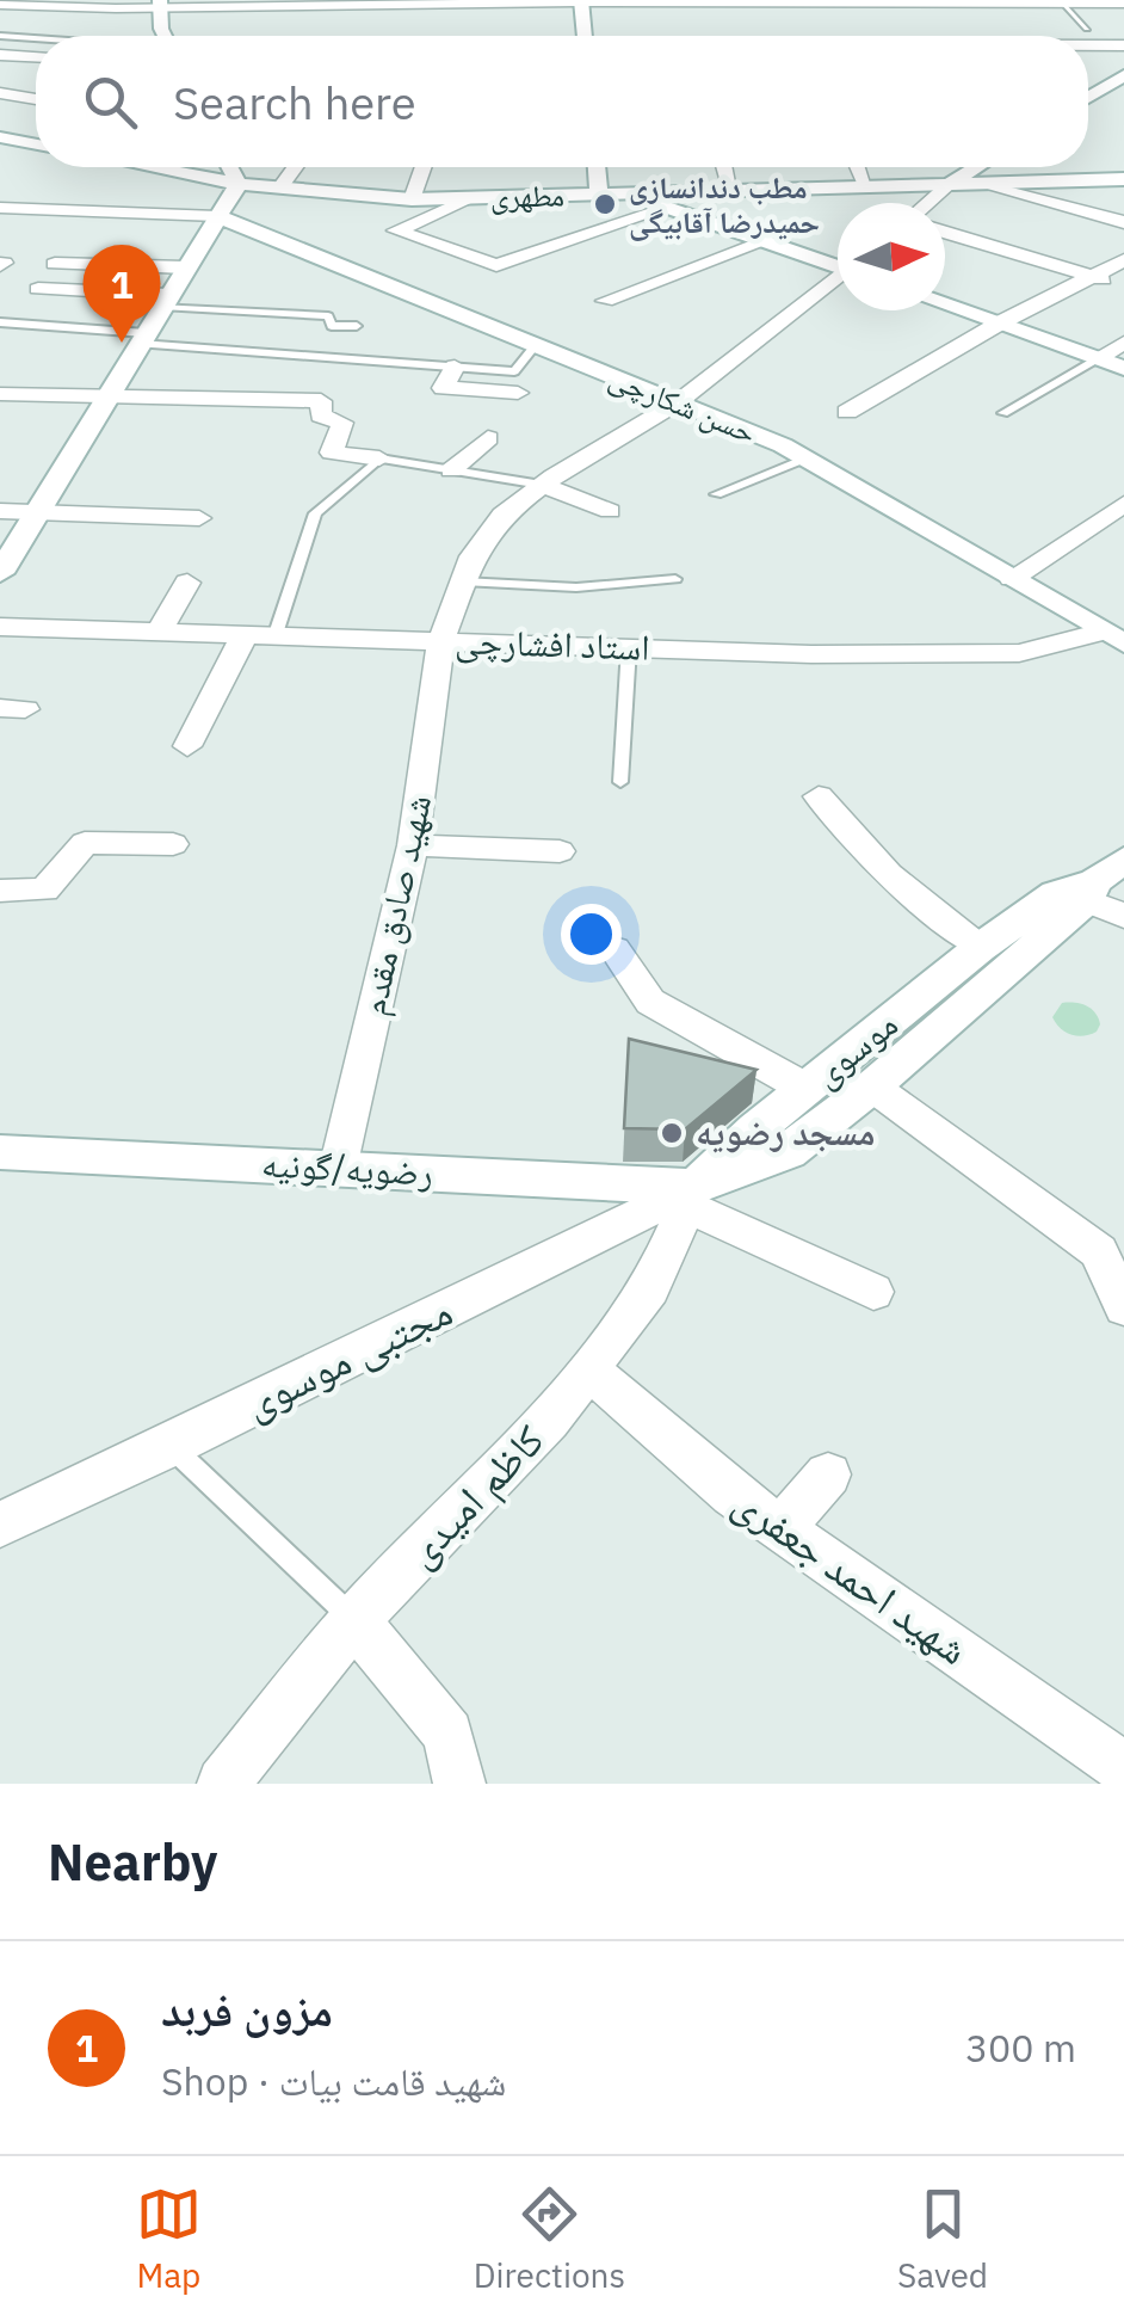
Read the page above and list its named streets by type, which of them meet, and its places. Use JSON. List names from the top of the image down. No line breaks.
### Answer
{"streets":{"street":["مطهری","حسن شکارچی","استاد افشارچی","شهید صادق مقدم","موسوی","رضویه/گونیه","مجتبی موسوی","کاظم امیدی","شهید احمد جعفری"]},"crossings":[["حسن شکارچی","استاد افشارچی"],["حسن شکارچی","شهید صادق مقدم"],["استاد افشارچی","شهید صادق مقدم"],["شهید صادق مقدم","رضویه/گونیه"],["موسوی","رضویه/گونیه"],["موسوی","مجتبی موسوی"],["موسوی","کاظم امیدی"],["رضویه/گونیه","مجتبی موسوی"],["رضویه/گونیه","کاظم امیدی"],["مجتبی موسوی","کاظم امیدی"],["کاظم امیدی","شهید احمد جعفری"]],"places":["مطب دندانسازی حمیدرضا آقابیگی","مسجد رضویه"],"north":"right","page":{"search":"Search here","pins":"1","heading":"Nearby","list":[{"mark":"1","name":"مزون فربد","note":"Shop · شهید قامت بیات","value":"300 m"}],"nav":["Map","Directions","Saved"]}}
